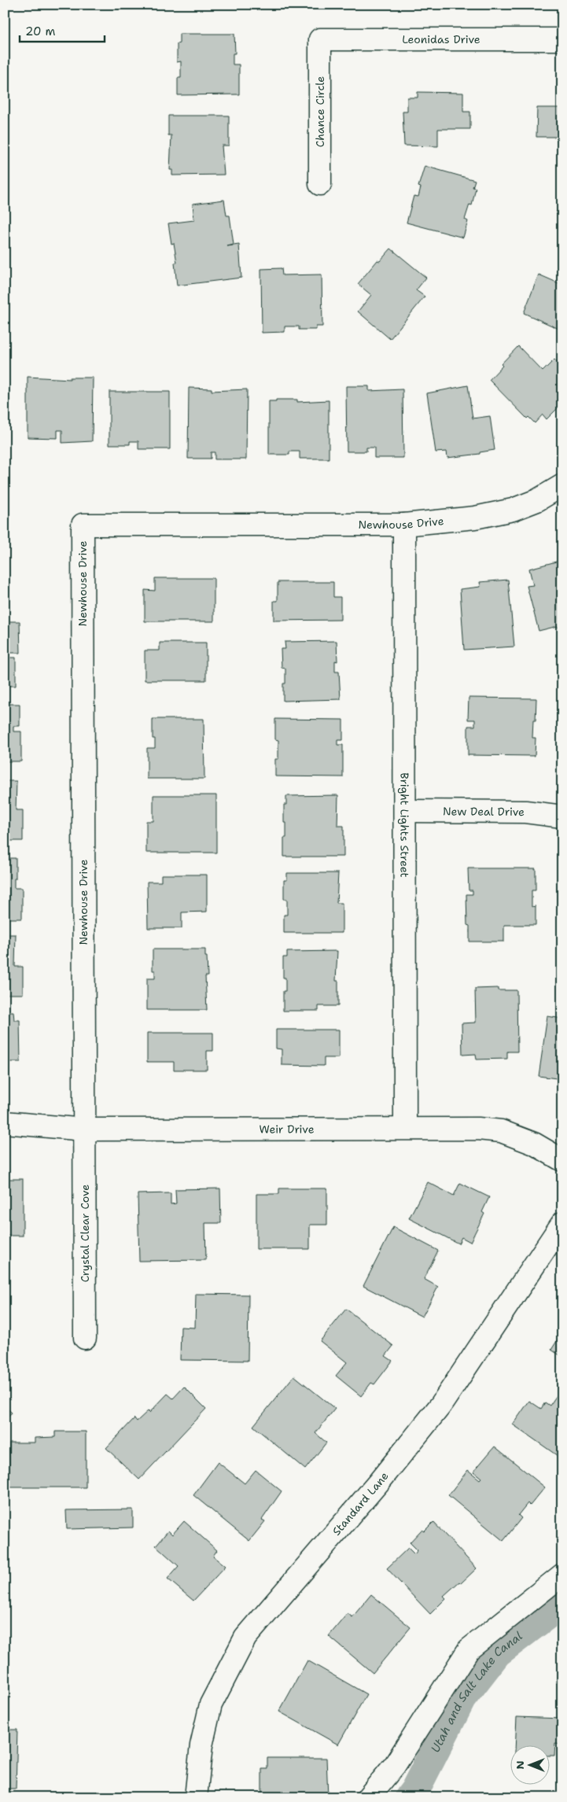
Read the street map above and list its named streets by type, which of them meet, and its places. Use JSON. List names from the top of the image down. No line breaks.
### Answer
{"streets":{"street":["Leonidas Drive","Chance Circle","Newhouse Drive","New Deal Drive","Bright Lights Street","Weir Drive","Crystal Clear Cove","Standard Lane"]},"crossings":[["Leonidas Drive","Chance Circle"],["Newhouse Drive","Bright Lights Street"],["Newhouse Drive","Weir Drive"],["Newhouse Drive","Crystal Clear Cove"],["New Deal Drive","Bright Lights Street"],["Bright Lights Street","Weir Drive"],["Weir Drive","Crystal Clear Cove"]],"water":["Utah and Salt Lake Canal"],"scale_bar":"20 m","north":"left"}
